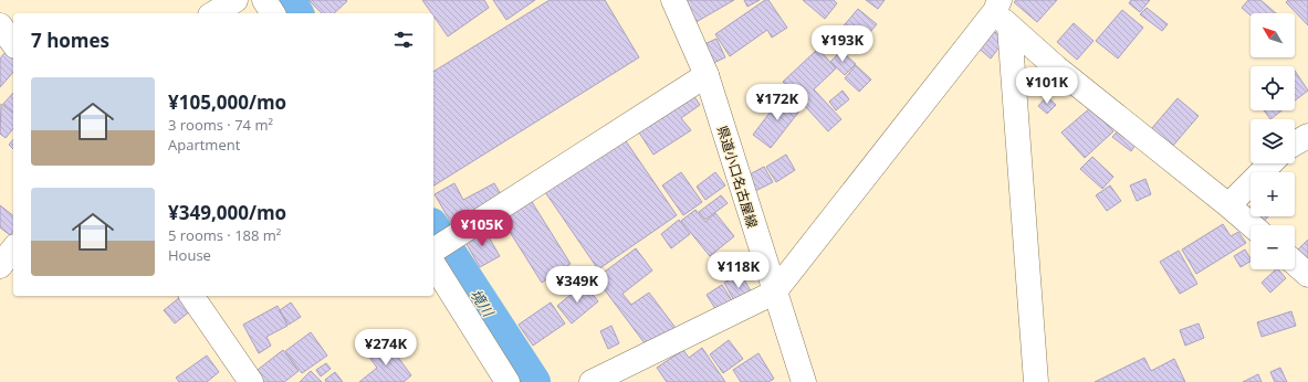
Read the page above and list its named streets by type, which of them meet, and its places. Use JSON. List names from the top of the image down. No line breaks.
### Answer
{"streets":{"street":["県道小口名古屋線"]},"water":["境川"],"north":"top left","page":{"map_buttons":["+","−"],"heading":"7 homes","price":["¥193K","¥101K","¥172K","¥105K","¥118K","¥349K","¥274K"],"list":[{"name":"¥105,000/mo","note":"3 rooms · 74 m² · Apartment"},{"name":"¥349,000/mo","note":"5 rooms · 188 m² · House"}]}}
